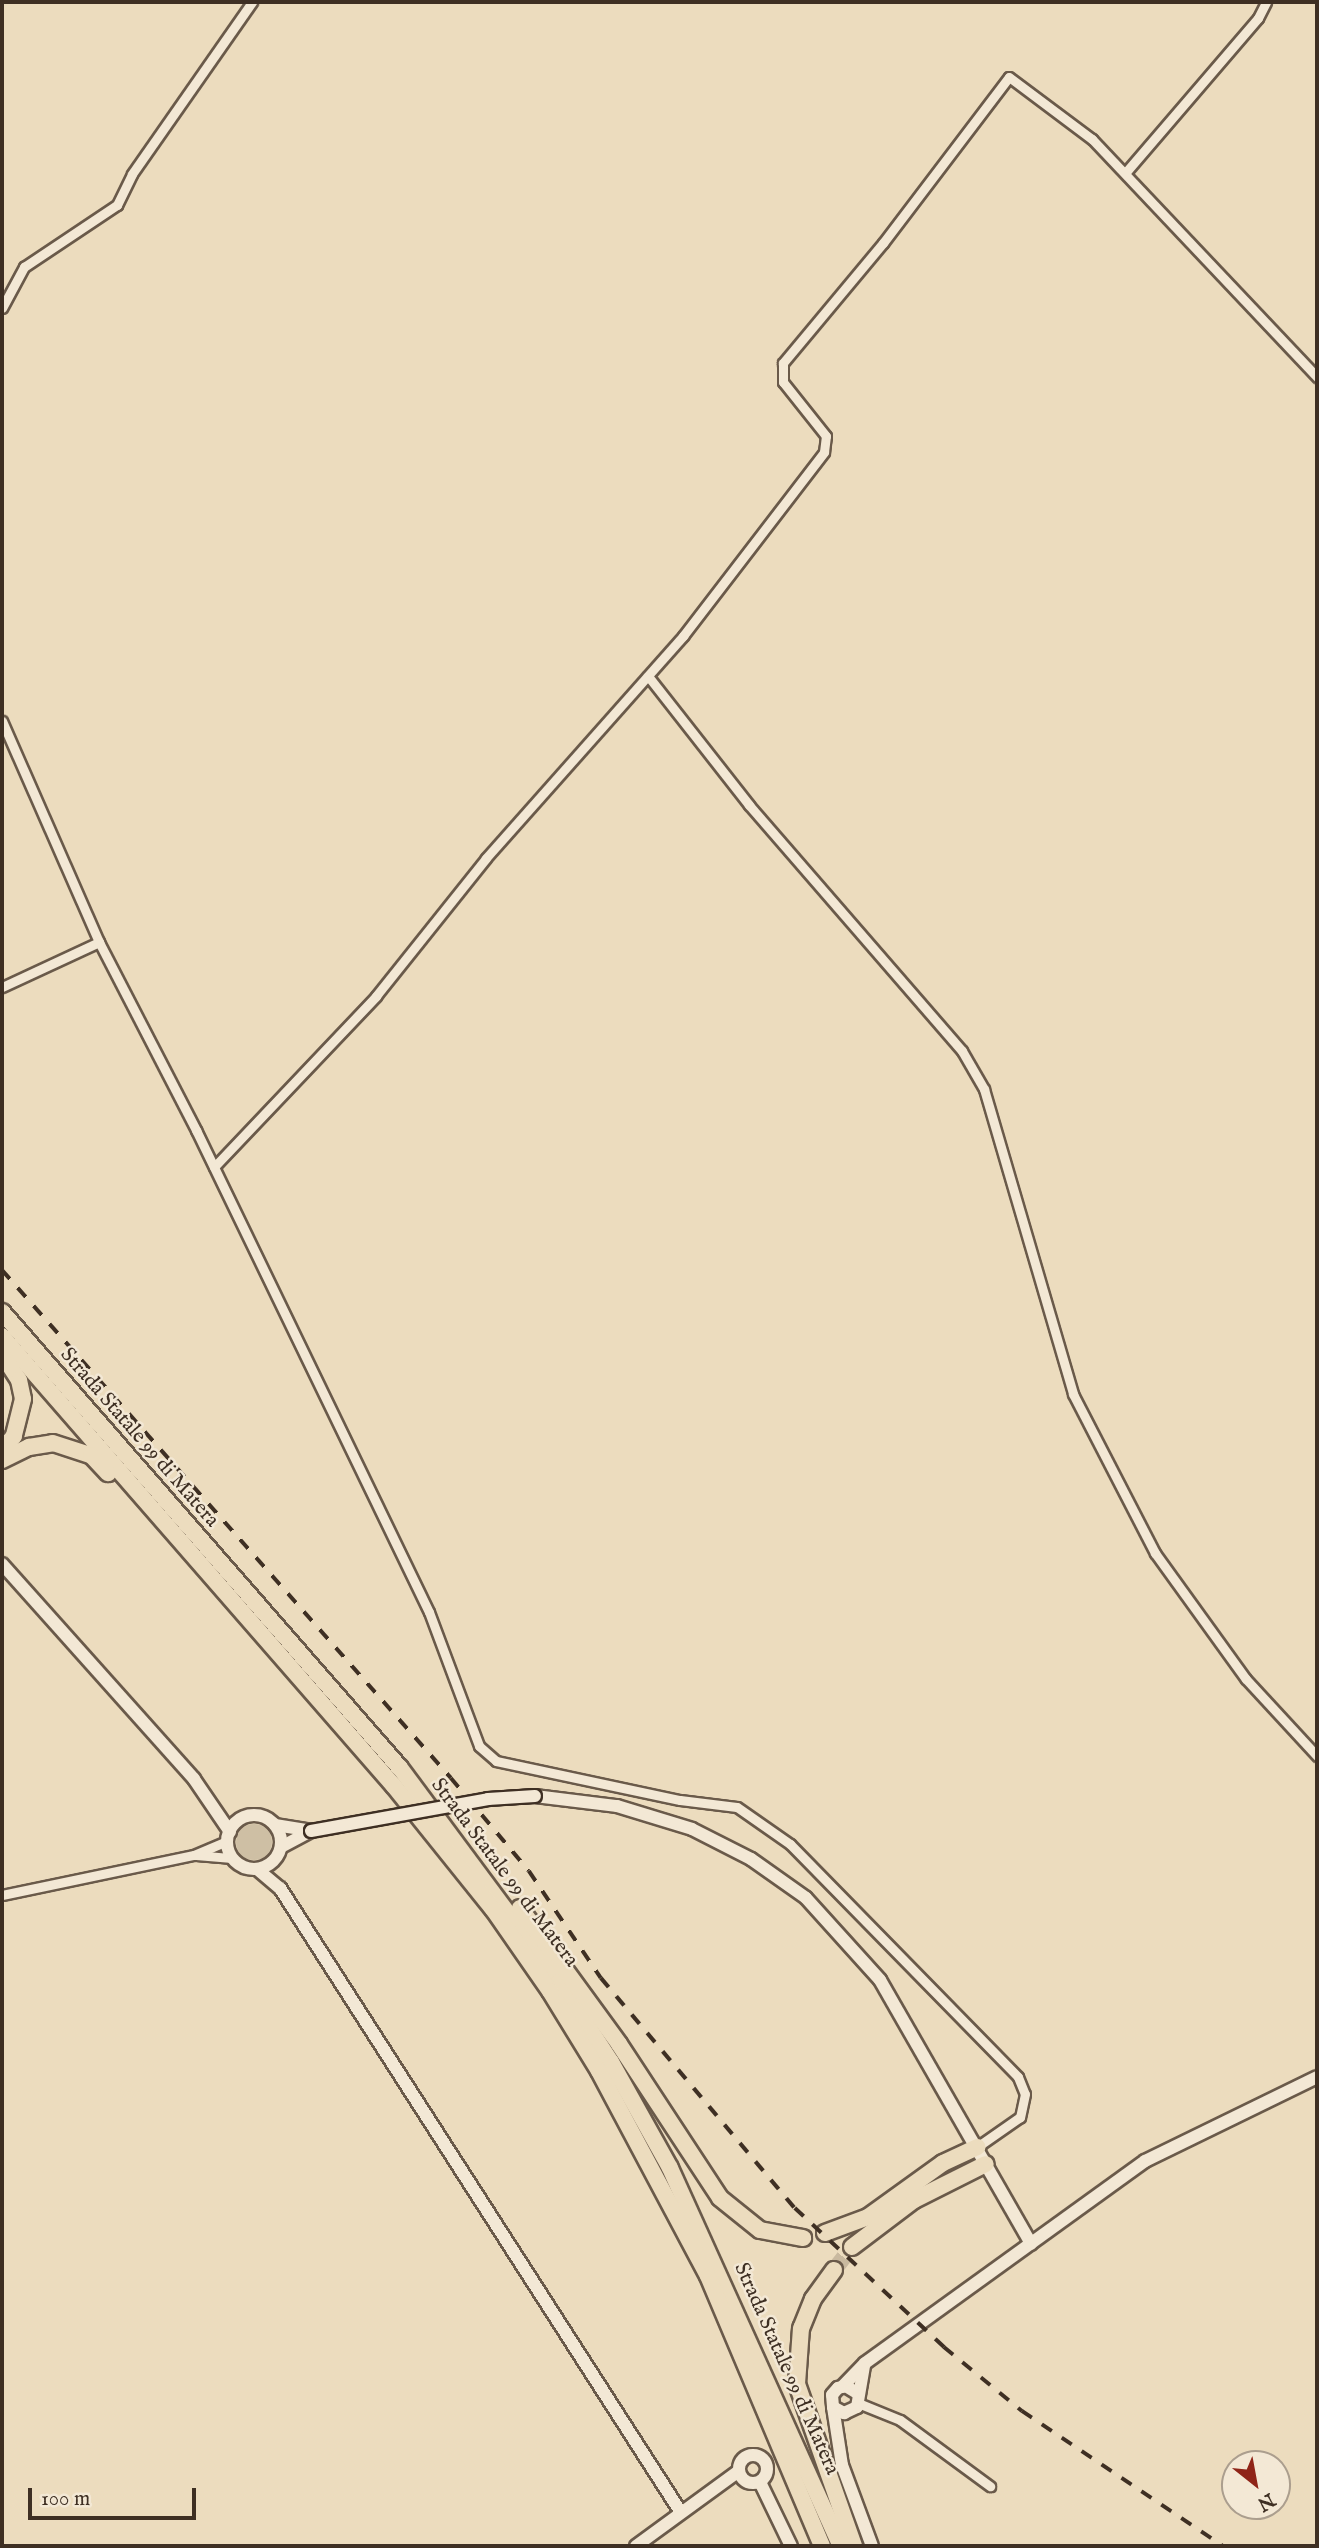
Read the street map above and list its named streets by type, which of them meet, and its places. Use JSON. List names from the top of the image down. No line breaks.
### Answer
{"streets":{"highway":["Strada Statale 99 di Matera"]},"scale_bar":"100 m","north":"bottom right"}
